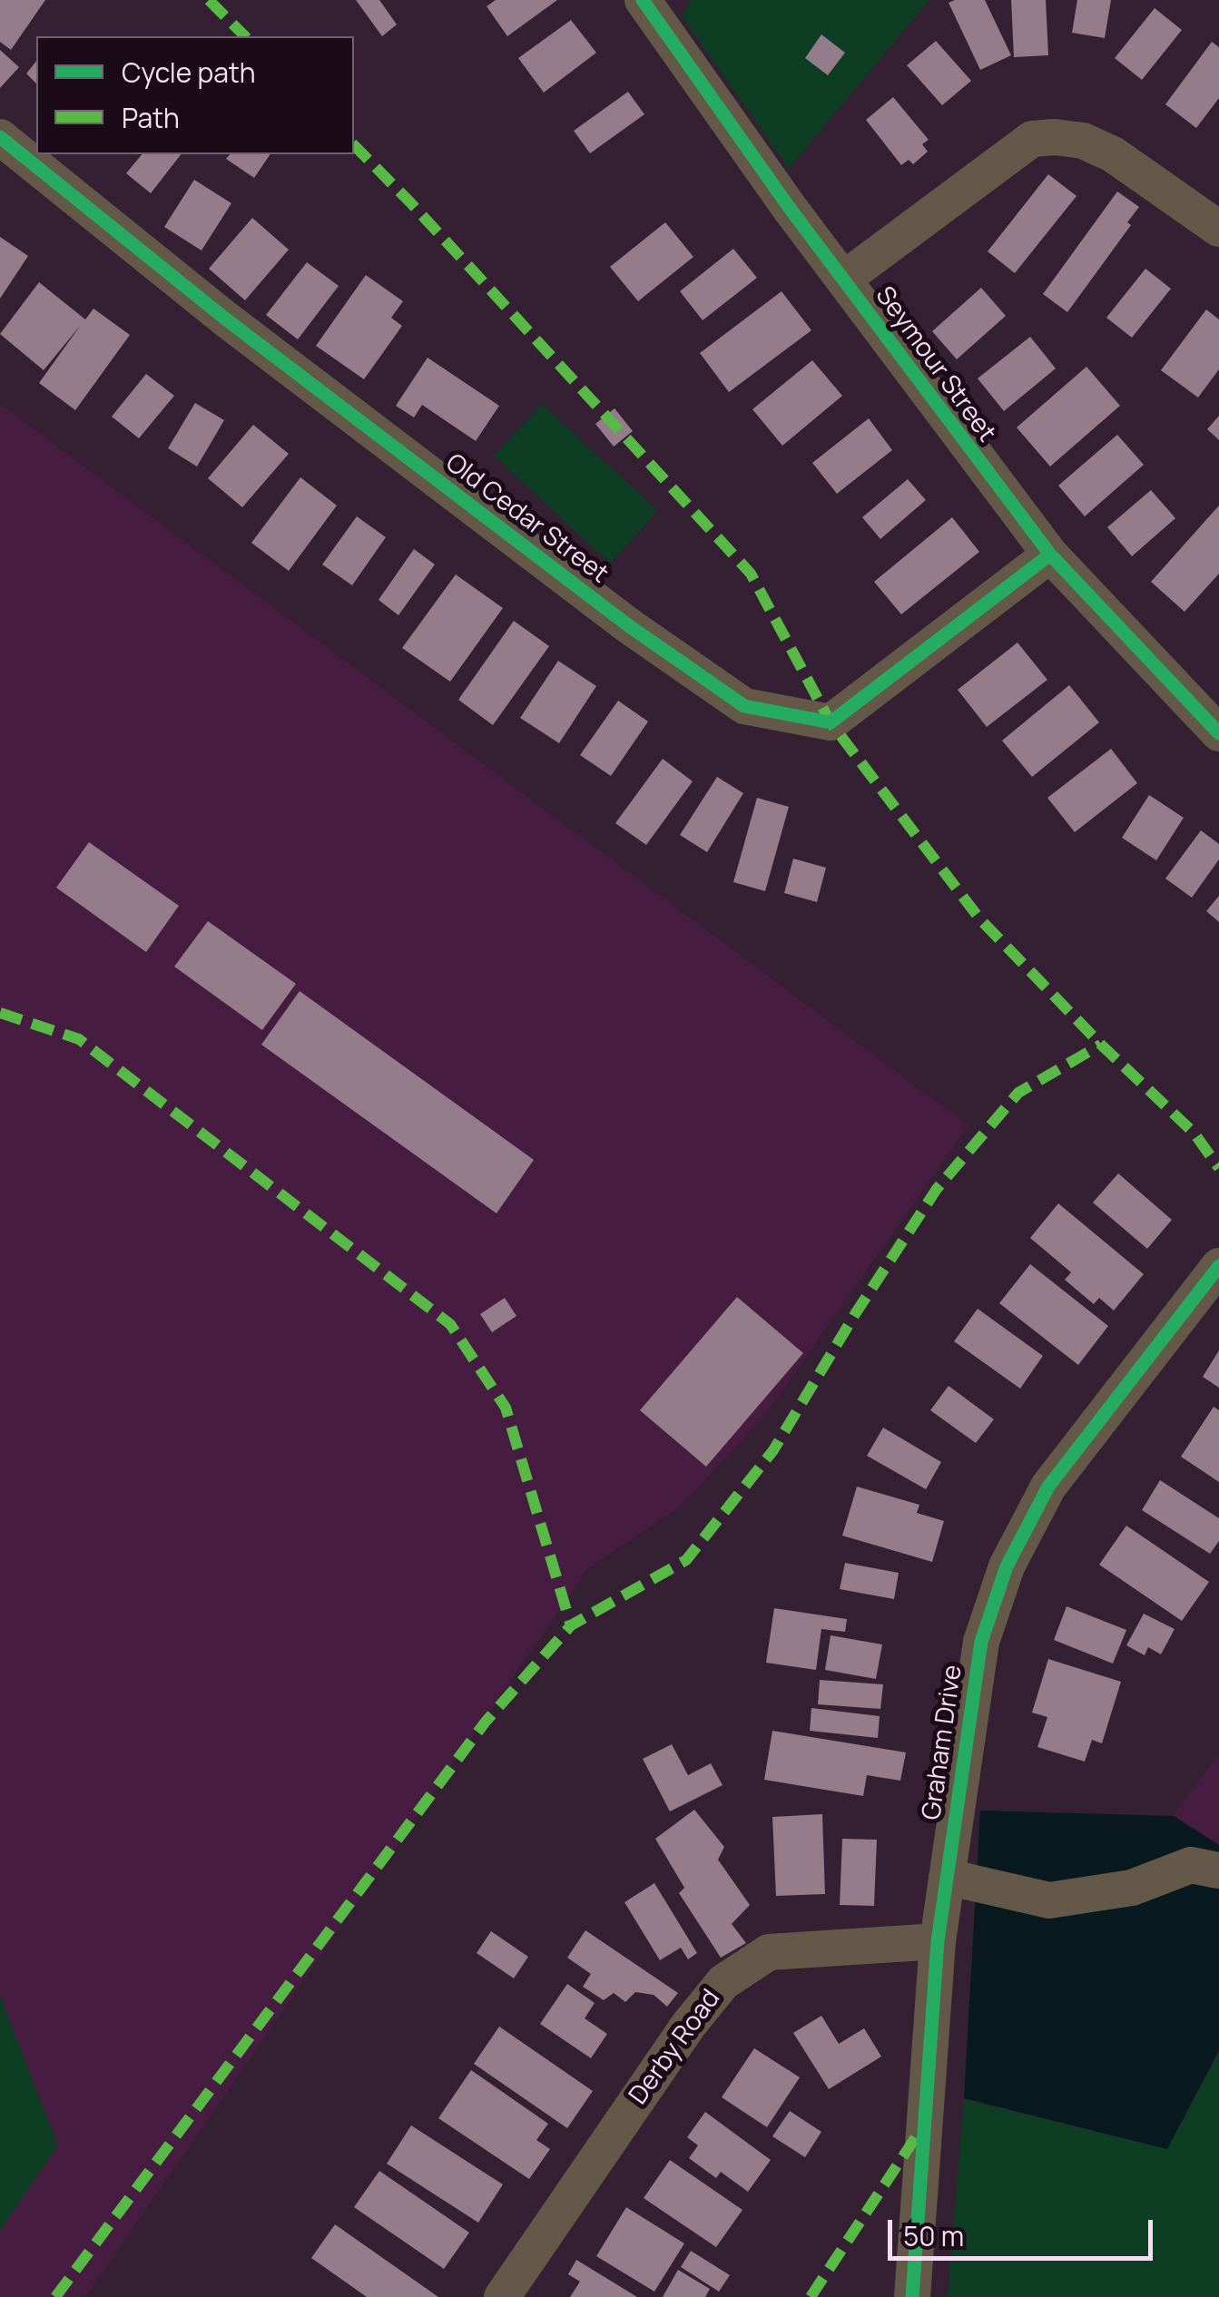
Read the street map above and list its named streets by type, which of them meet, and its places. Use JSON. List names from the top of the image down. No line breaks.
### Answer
{"streets":{"street":["Seymour Street","Old Cedar Street","Graham Drive","Derby Road"]},"crossings":[["Seymour Street","Old Cedar Street"],["Graham Drive","Derby Road"]],"legend":["Cycle path","Path"],"scale_bar":"50 m"}
